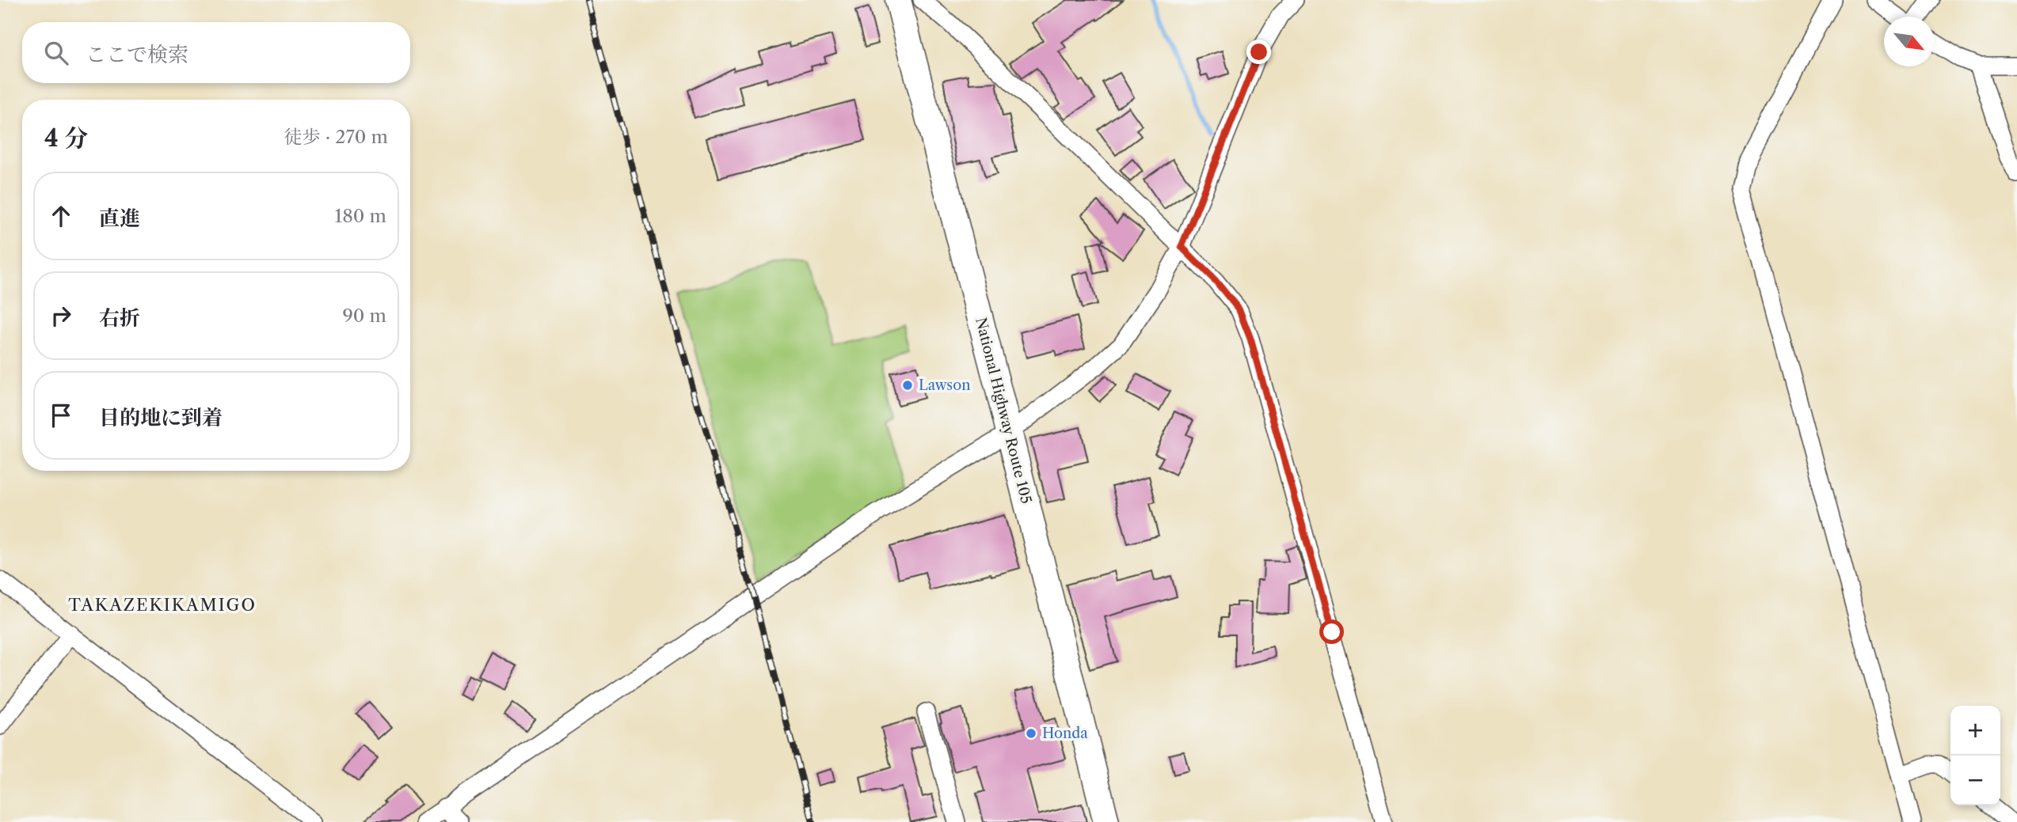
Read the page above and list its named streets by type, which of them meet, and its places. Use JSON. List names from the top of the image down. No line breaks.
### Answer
{"streets":{"highway":["National Highway Route 105"]},"districts":["TAKAZEKIKAMIGO"],"places":["Lawson","Honda"],"north":"bottom right","page":{"search":"ここで検索","heading":["4 分","徒歩 · 270 m"],"list":[["直進","180 m"],["右折","90 m"],"目的地に到着"],"map_buttons":["+","−"]}}
